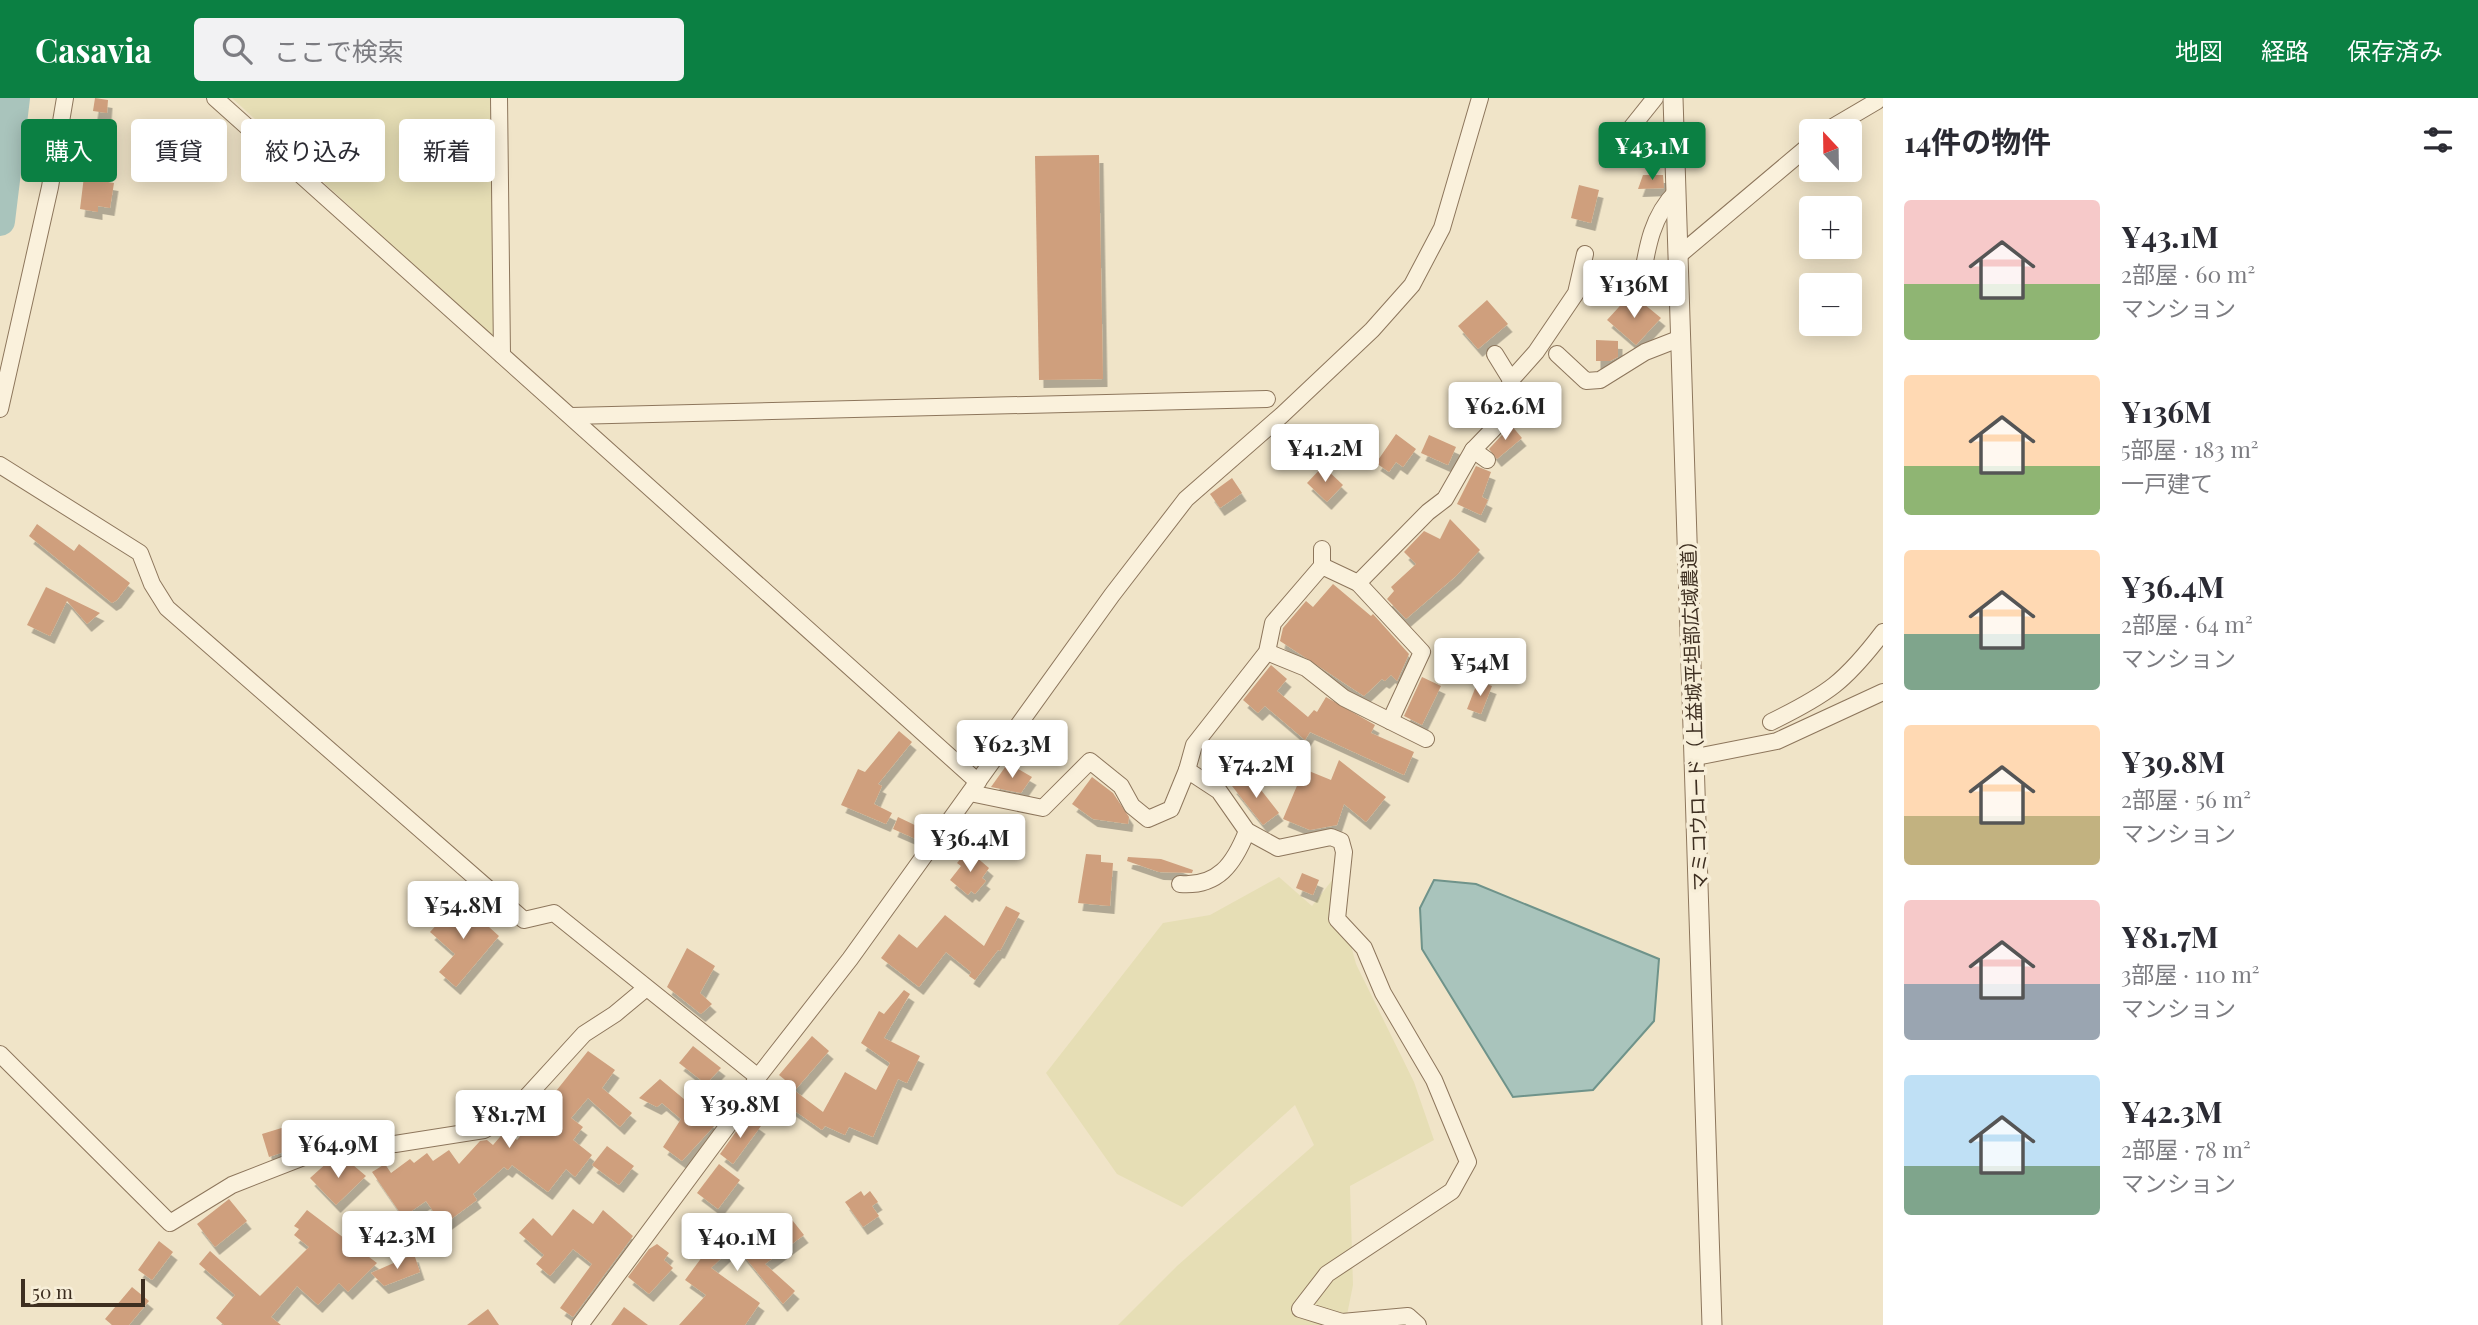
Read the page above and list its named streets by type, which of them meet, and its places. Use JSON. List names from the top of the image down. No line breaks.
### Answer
{"streets":{"street":["マミコウロード（上益城平坦部広域農道）"]},"scale_bar":"50 m","north":"top","page":{"header":"Casavia","search":"ここで検索","nav":["地図","経路","保存済み"],"heading":"14件の物件","map_buttons":["+","−"],"chip":["購入","賃貸","絞り込み","新着"],"price":["¥43.1M","¥136M","¥62.6M","¥41.2M","¥54M","¥62.3M","¥74.2M","¥36.4M","¥54.8M","¥39.8M","¥81.7M","¥64.9M","¥42.3M","¥40.1M"],"list":[{"name":"¥43.1M","note":"2部屋 · 60 m² · マンション"},{"name":"¥136M","note":"5部屋 · 183 m² · 一戸建て"},{"name":"¥36.4M","note":"2部屋 · 64 m² · マンション"},{"name":"¥39.8M","note":"2部屋 · 56 m² · マンション"},{"name":"¥81.7M","note":"3部屋 · 110 m² · マンション"},{"name":"¥42.3M","note":"2部屋 · 78 m² · マンション"}],"scale":"50 m"}}
